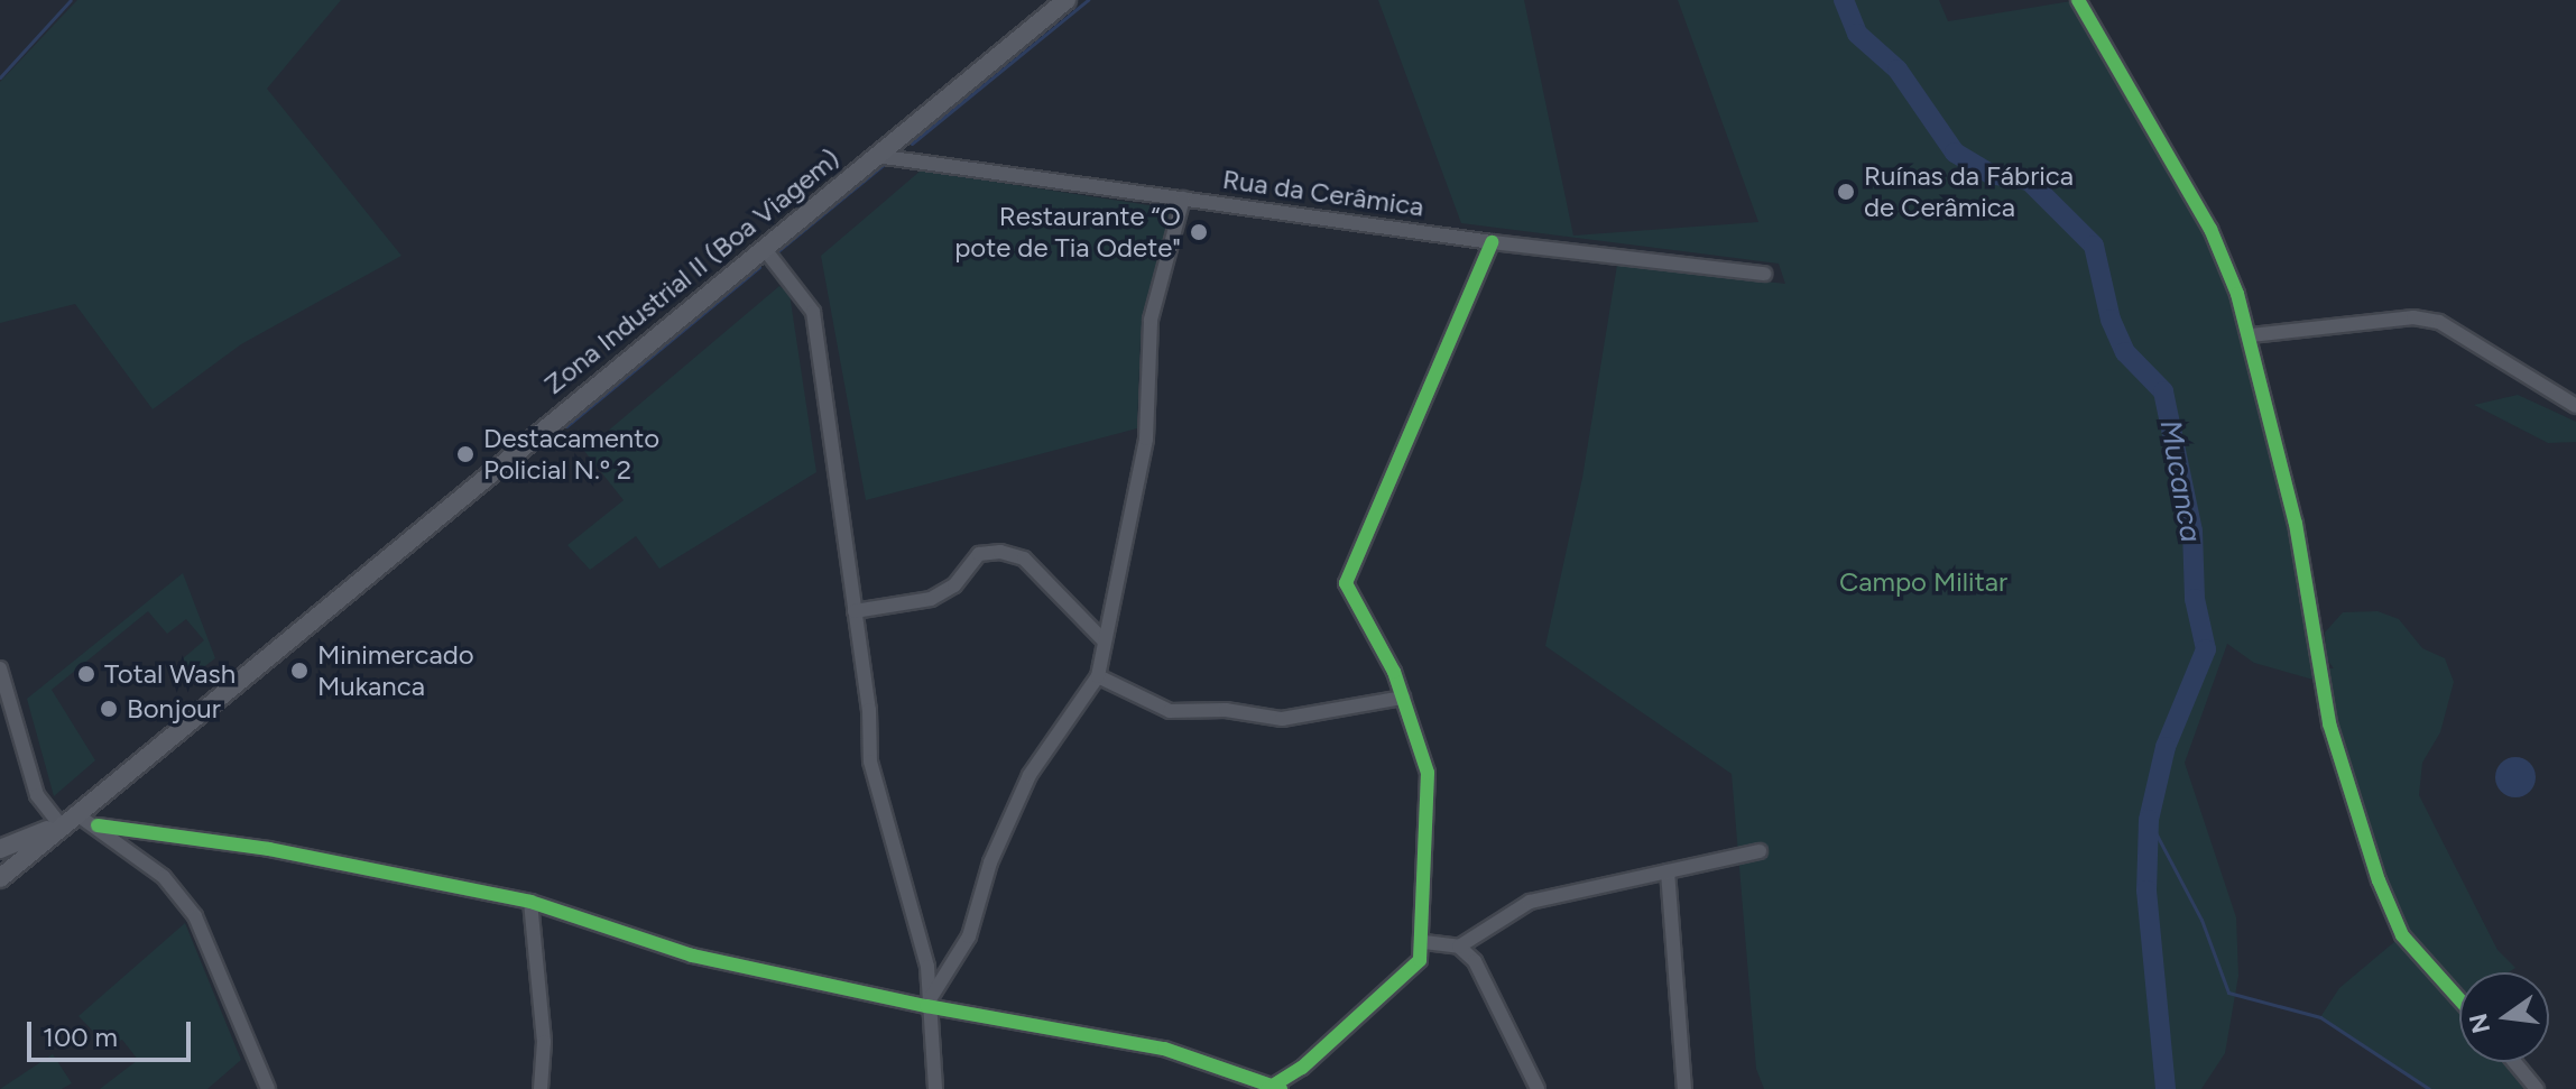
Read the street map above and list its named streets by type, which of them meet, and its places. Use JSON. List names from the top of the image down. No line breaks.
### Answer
{"streets":{"main road":["Zona Industrial II (Boa Viagem)"],"street":["Rua da Cerâmica"]},"crossings":[["Rua da Cerâmica","Zona Industrial II (Boa Viagem)"]],"water":["Mucanca"],"parks":["Campo Militar"],"places":["Ruínas da Fábrica de Cerâmica","Restaurante “O pote de Tia Odete\"","Destacamento Policial N.º 2","Minimercado Mukanca","Total Wash","Bonjour"],"scale_bar":"100 m","north":"left"}
